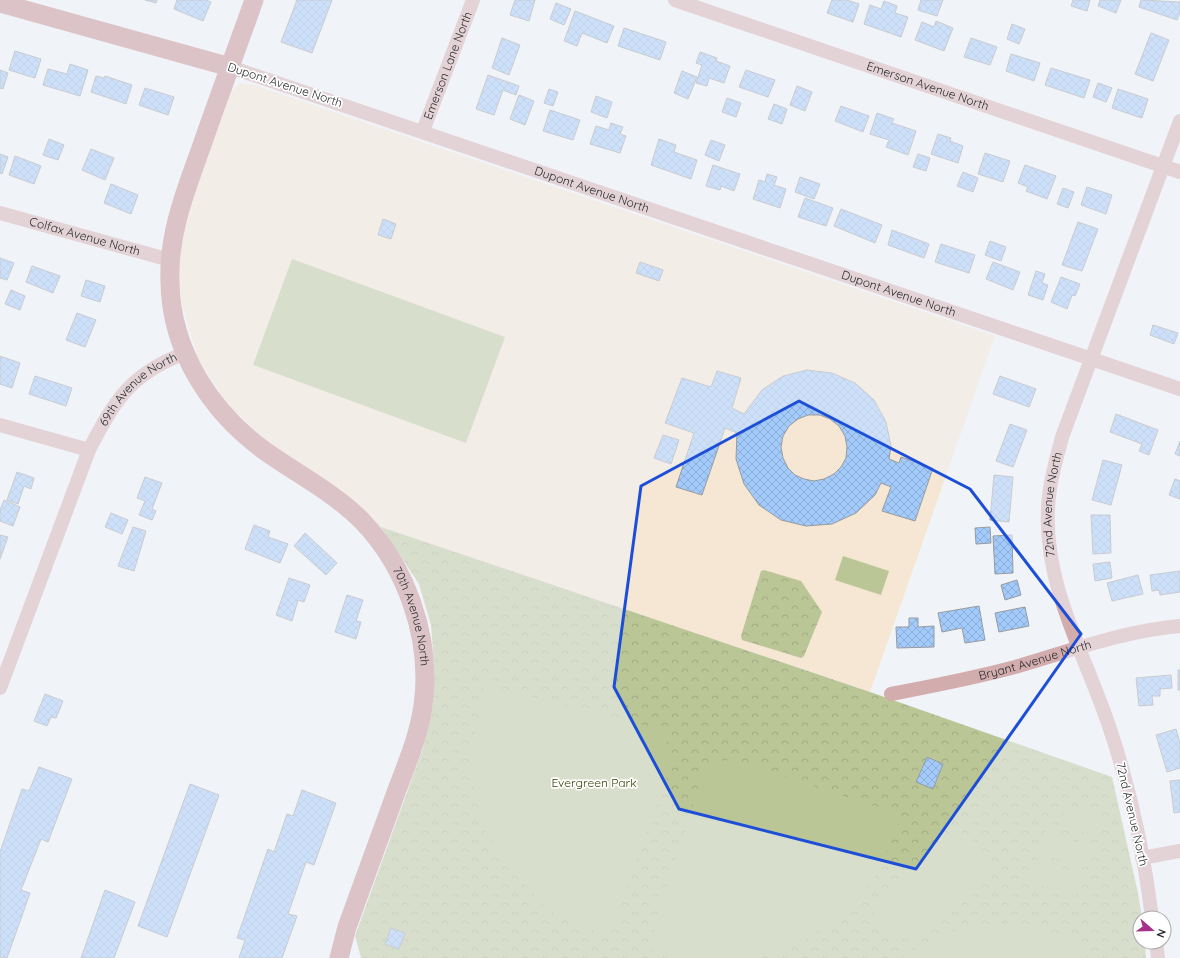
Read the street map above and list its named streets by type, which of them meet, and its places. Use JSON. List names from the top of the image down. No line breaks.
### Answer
{"streets":{"street":["Emerson Lane North","Dupont Avenue North","Emerson Avenue North","Colfax Avenue North","69th Avenue North","72nd Avenue North","70th Avenue North","Bryant Avenue North"]},"crossings":[["Emerson Lane North","Dupont Avenue North"],["Dupont Avenue North","69th Avenue North"],["Dupont Avenue North","72nd Avenue North"],["Emerson Avenue North","72nd Avenue North"],["Colfax Avenue North","69th Avenue North"],["69th Avenue North","70th Avenue North"],["72nd Avenue North","Bryant Avenue North"]],"parks":["Evergreen Park"],"north":"right"}
